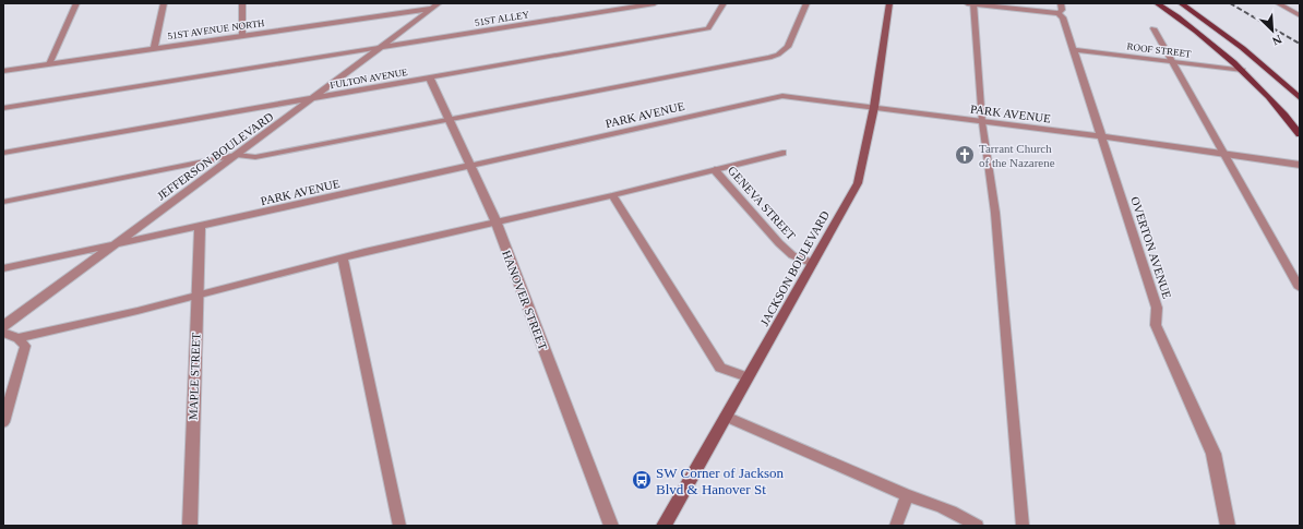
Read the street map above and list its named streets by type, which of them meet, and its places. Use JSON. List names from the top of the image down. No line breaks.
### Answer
{"streets":{"street":["51ST ALLEY","51ST AVENUE NORTH","ROOF STREET","FULTON AVENUE","PARK AVENUE","JEFFERSON BOULEVARD","GENEVA STREET","OVERTON AVENUE","JACKSON BOULEVARD","HANOVER STREET","MAPLE STREET"]},"crossings":[["51ST ALLEY","JEFFERSON BOULEVARD"],["51ST AVENUE NORTH","JEFFERSON BOULEVARD"],["ROOF STREET","OVERTON AVENUE"],["FULTON AVENUE","JEFFERSON BOULEVARD"],["FULTON AVENUE","HANOVER STREET"],["PARK AVENUE","JEFFERSON BOULEVARD"],["PARK AVENUE","OVERTON AVENUE"],["PARK AVENUE","JACKSON BOULEVARD"],["PARK AVENUE","HANOVER STREET"],["PARK AVENUE","MAPLE STREET"],["GENEVA STREET","JACKSON BOULEVARD"]],"places":{"church":["Tarrant Church of the Nazarene"],"bus stop":["SW Corner of Jackson Blvd & Hanover St"]},"north":"bottom right"}
